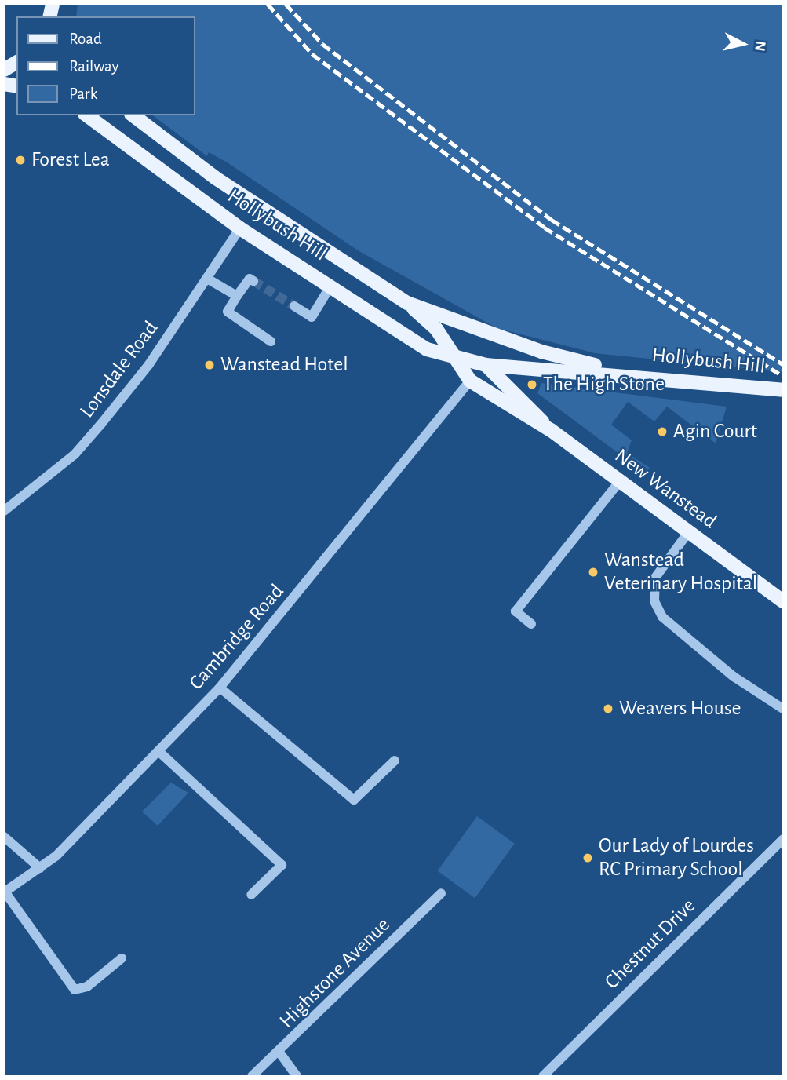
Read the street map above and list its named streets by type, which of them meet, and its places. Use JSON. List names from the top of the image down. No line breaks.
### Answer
{"streets":{"main road":["Hollybush Hill","New Wanstead"],"street":["Lonsdale Road","Cambridge Road","Chestnut Drive","Highstone Avenue"]},"crossings":[["Hollybush Hill","Lonsdale Road"],["Hollybush Hill","New Wanstead"],["New Wanstead","Cambridge Road"]],"places":["Forest Lea","Wanstead Hotel","The High Stone","Agin Court","Wanstead Veterinary Hospital","Weavers House","Our Lady of Lourdes RC Primary School"],"legend":["Road","Railway","Park"],"north":"right"}
